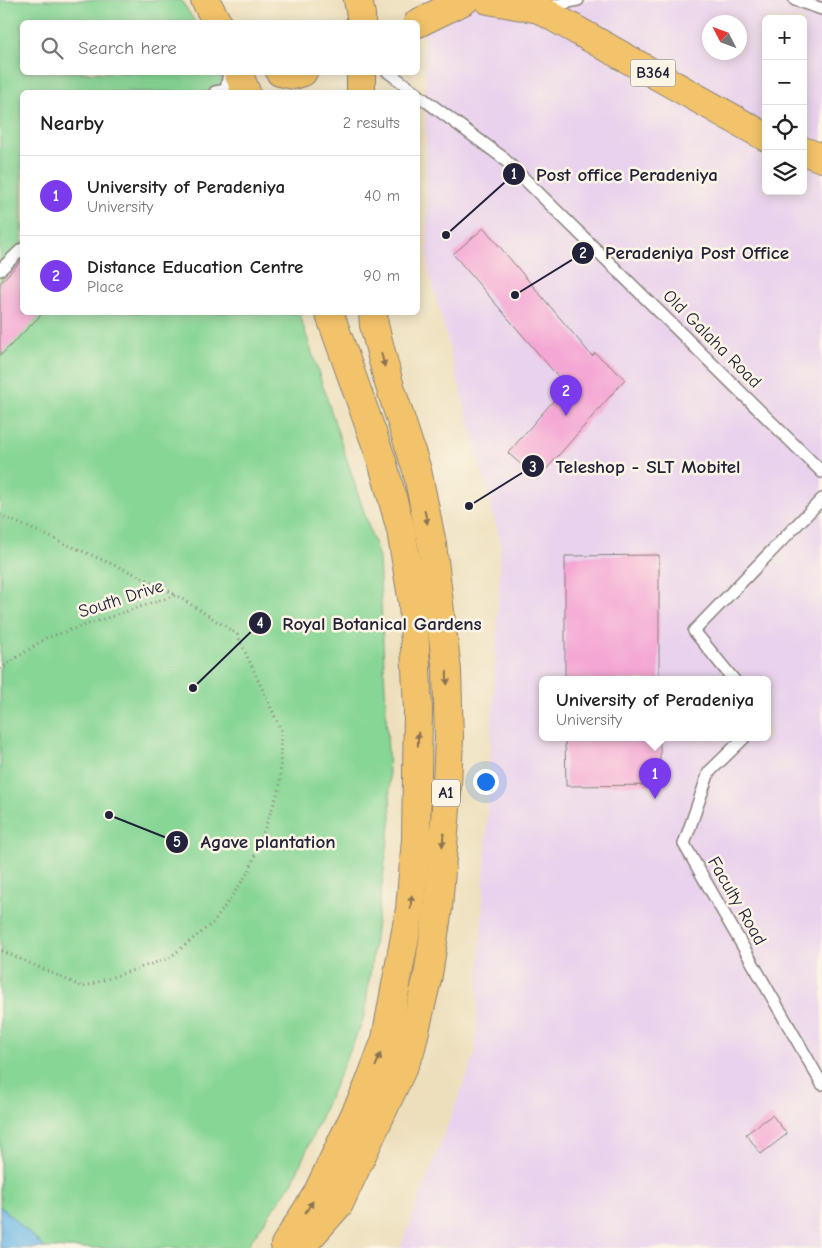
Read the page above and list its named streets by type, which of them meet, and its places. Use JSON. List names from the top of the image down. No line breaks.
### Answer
{"streets":{"main road":["B364","A1"],"lane":["Old Galaha Road","Faculty Road"],"path":["South Drive"]},"places":["Post office Peradeniya","Peradeniya Post Office","Teleshop - SLT Mobitel","Royal Botanical Gardens","Agave plantation"],"north":"top left","page":{"map_buttons":["+","−"],"search":"Search here","heading":["Nearby","2 results"],"list":[{"mark":"1","name":"University of Peradeniya","note":"University","value":"40 m"},{"mark":"2","name":"Distance Education Centre","note":"Place","value":"90 m"}],"pins":["2","1"],"popup":["University of Peradeniya","University"]}}
